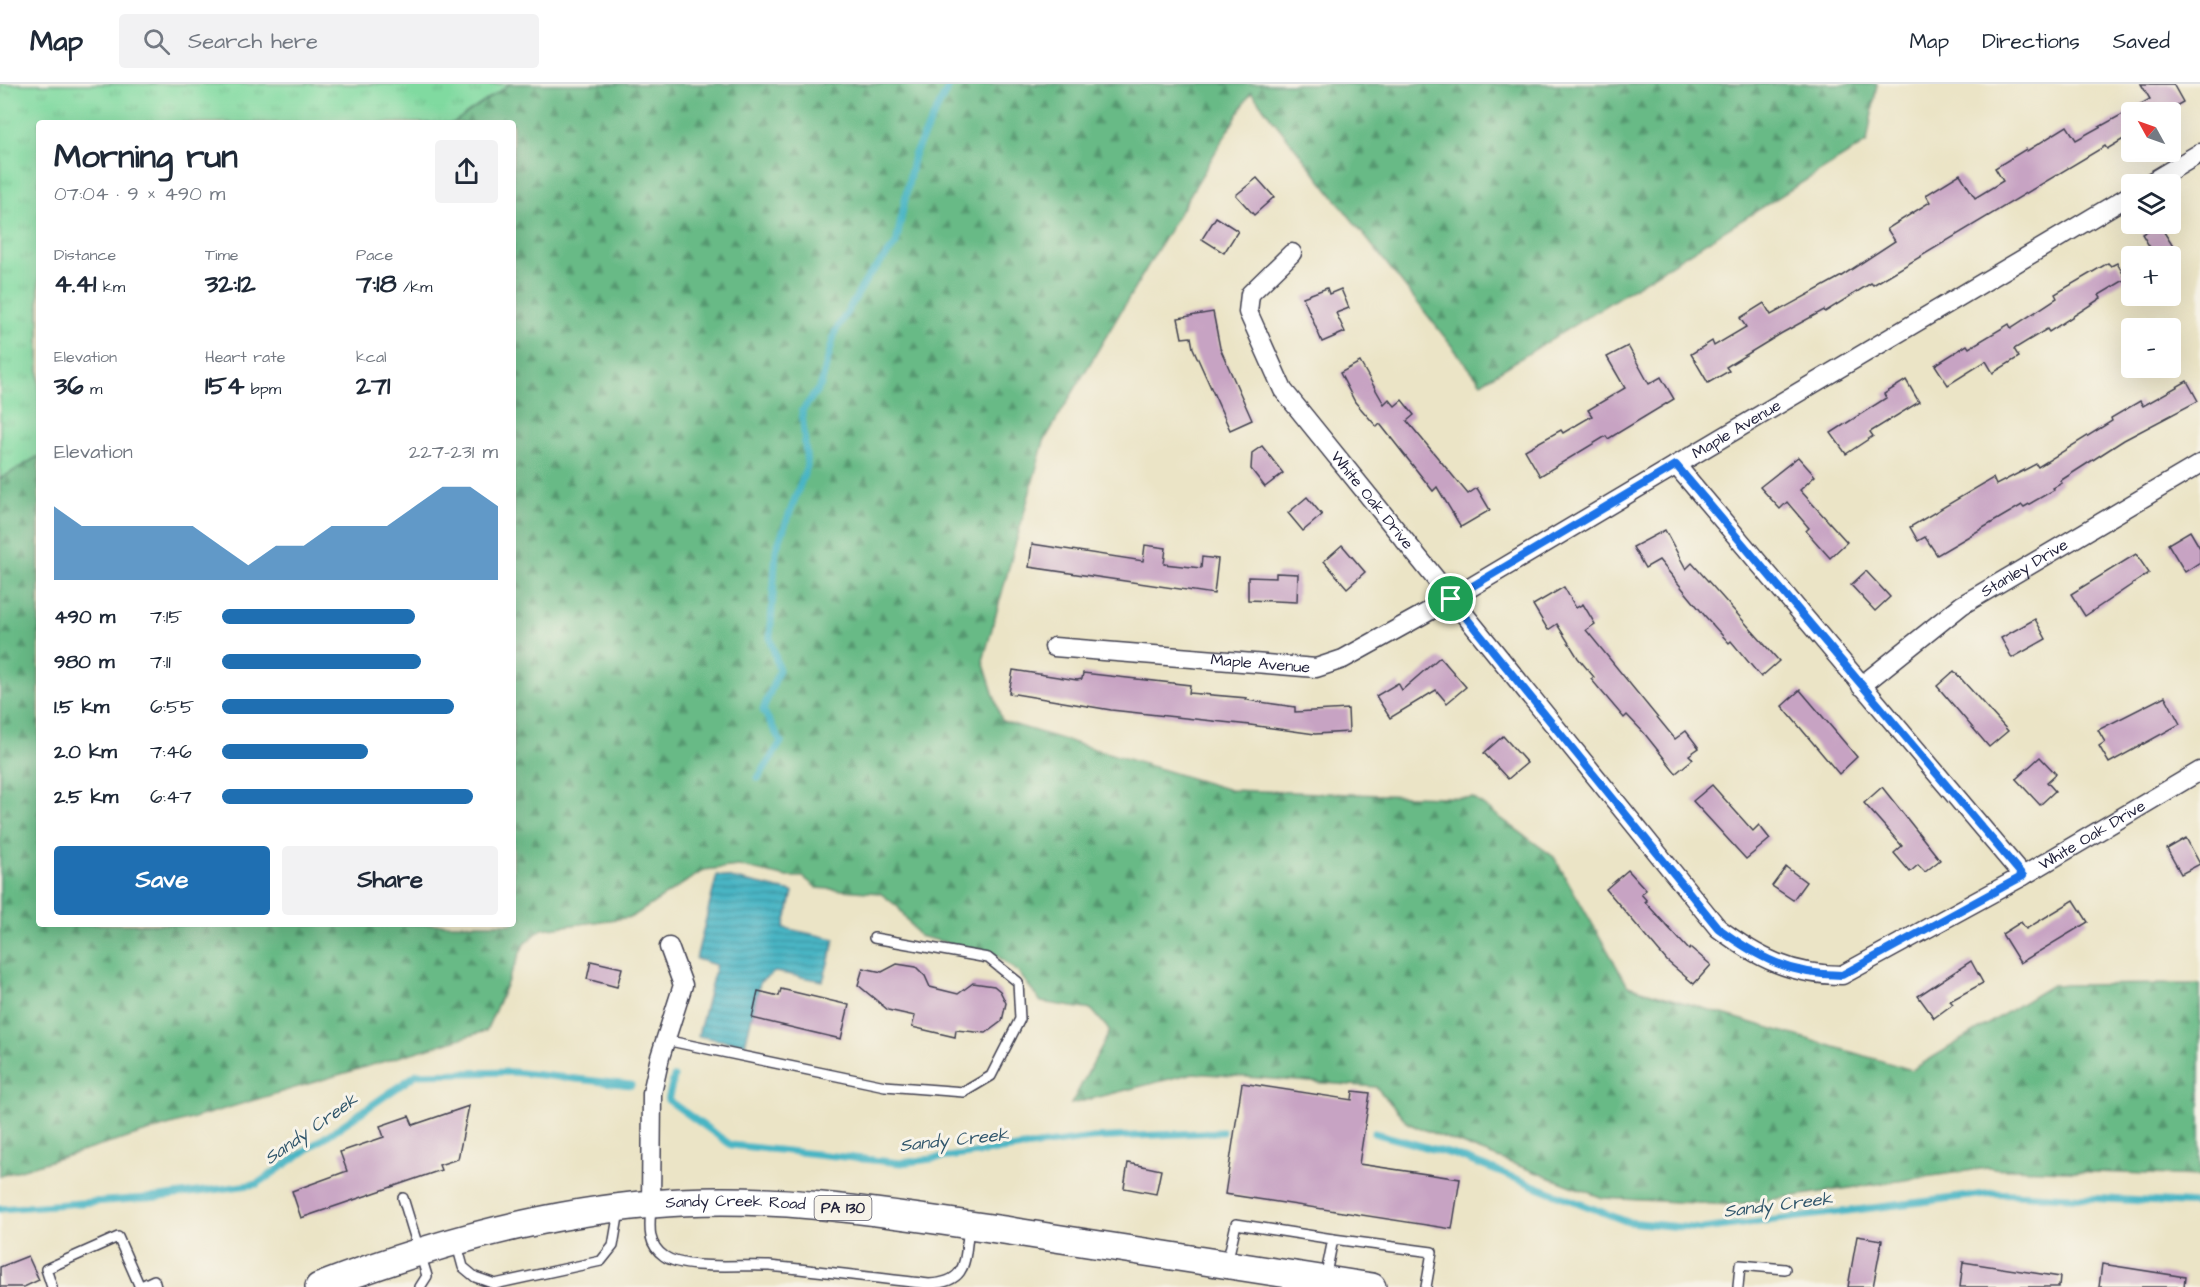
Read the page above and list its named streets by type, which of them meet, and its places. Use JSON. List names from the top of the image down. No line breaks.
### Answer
{"streets":{"main road":["Sandy Creek Road","PA 130"],"street":["Maple Avenue","White Oak Drive","Stanley Drive"]},"crossings":[["Maple Avenue","White Oak Drive"]],"water":["Sandy Creek"],"north":"top left","page":{"header":"Map","search":"Search here","nav":["Map","Directions","Saved"],"map_buttons":["+","−"],"heading":["Morning run","07:04 · 9 × 490 m"],"stats":[["Distance","4.41 km"],["Time","32:12"],["Pace","7:18 /km"],["Elevation","36 m"],["Heart rate","154 bpm"],["kcal","271"]],"chart":["Elevation","227–231 m"],"list":[{"name":"490 m","note":"7:15"},{"name":"980 m","note":"7:11"},{"name":"1.5 km","note":"6:55"},{"name":"2.0 km","note":"7:46"},{"name":"2.5 km","note":"6:47"}],"buttons":["Save","Share"]}}
